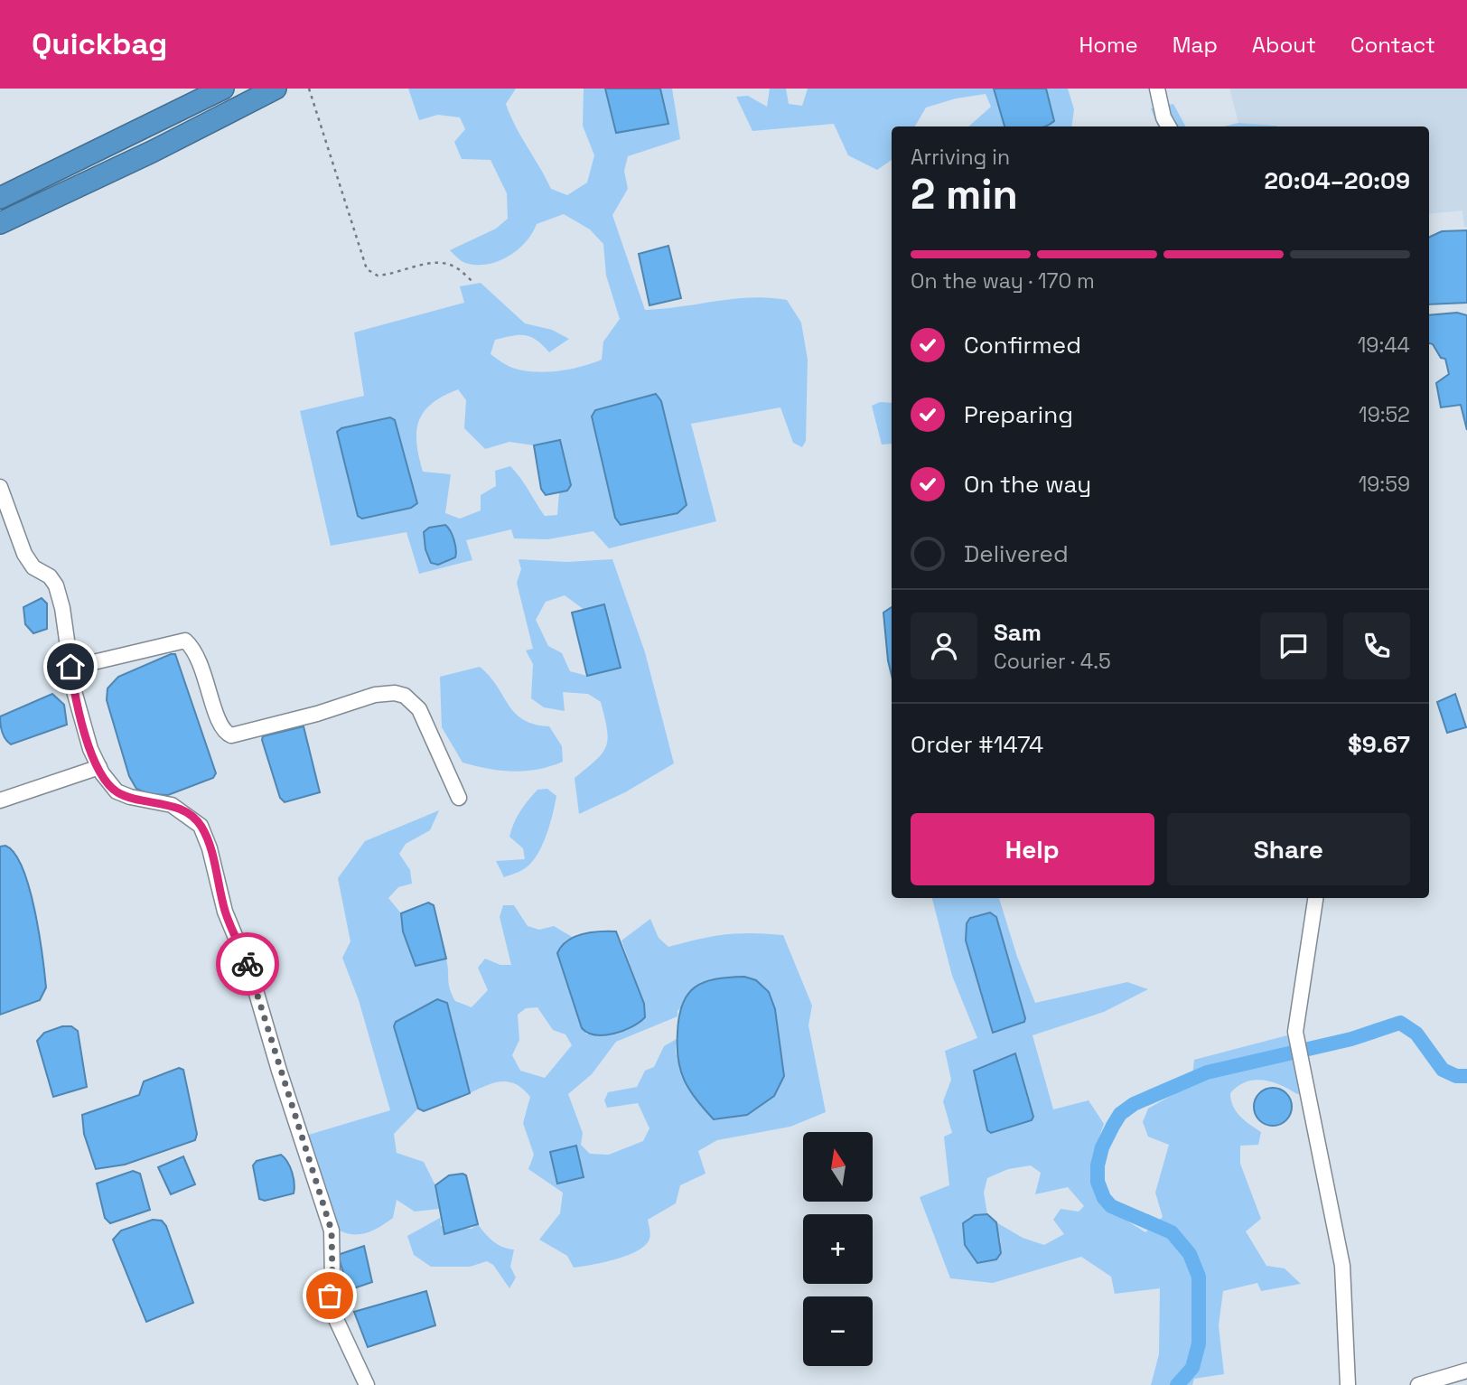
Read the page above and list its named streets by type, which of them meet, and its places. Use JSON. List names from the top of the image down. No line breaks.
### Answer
{"north":"top","page":{"header":"Quickbag","nav":["Home","Map","About","Contact"],"heading":["2 min","Arriving in","20:04–20:09"],"panel":["Sam","Courier · 4.5","Order #1474","$9.67"],"bar":"On the way · 170 m","list":[["Confirmed","19:44"],["Preparing","19:52"],["On the way","19:59"],"Delivered"],"buttons":["Help","Share"],"map_buttons":["+","−"]}}
